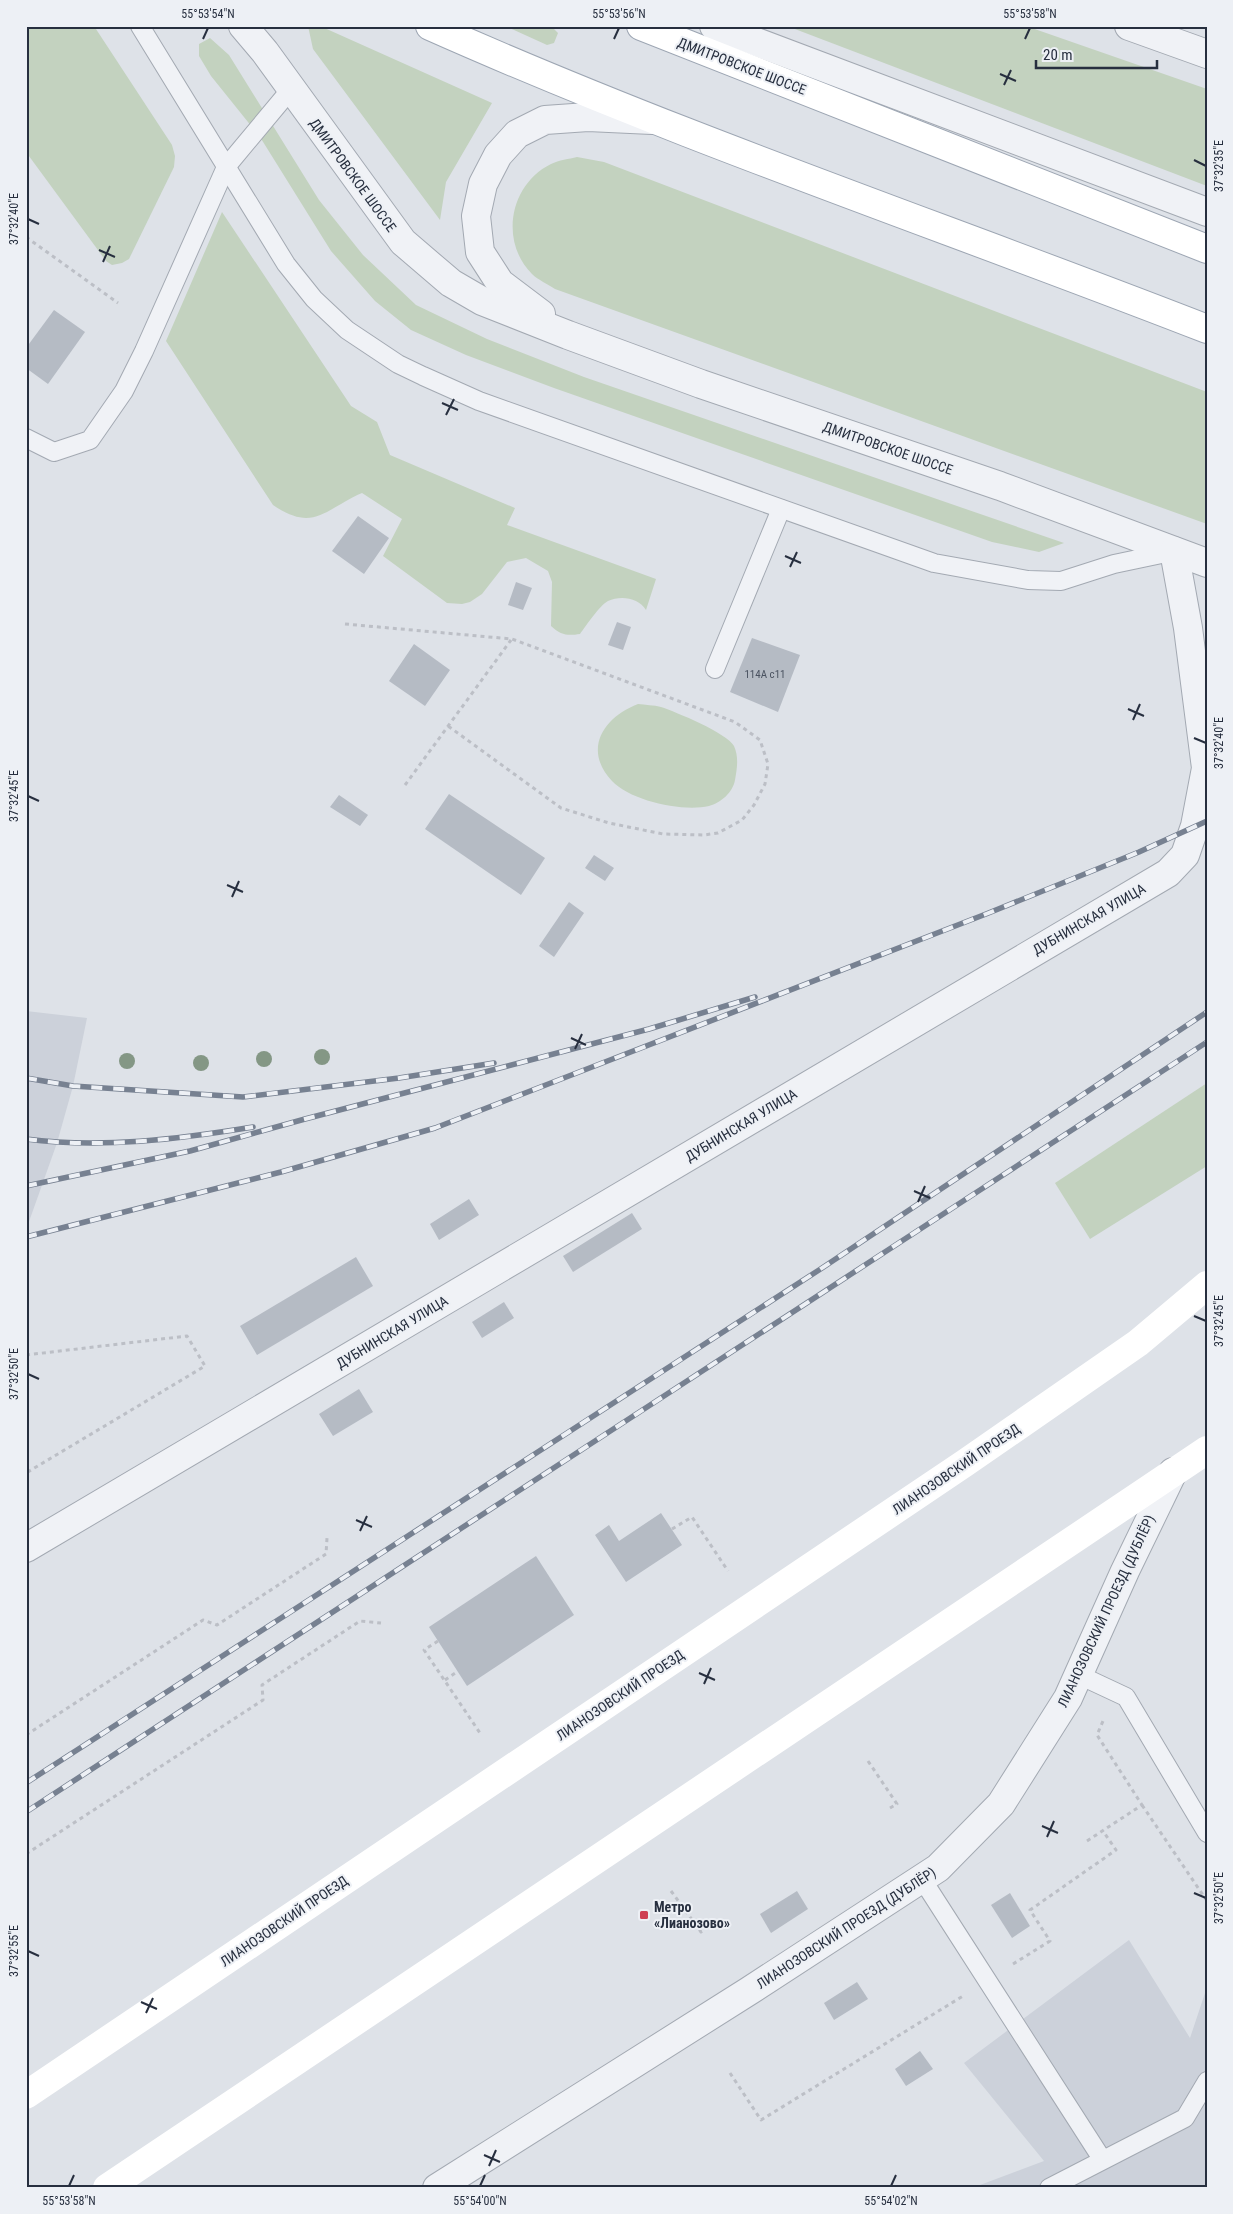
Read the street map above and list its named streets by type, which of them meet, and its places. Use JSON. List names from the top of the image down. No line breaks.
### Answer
{"streets":{"main road":["ДМИТРОВСКОЕ ШОССЕ","ЛИАНОЗОВСКИЙ ПРОЕЗД"],"street":["ДУБНИНСКАЯ УЛИЦА","ЛИАНОЗОВСКИЙ ПРОЕЗД (ДУБЛЁР)"]},"crossings":[["ДМИТРОВСКОЕ ШОССЕ","ДУБНИНСКАЯ УЛИЦА"]],"places":{"transit":["Метро «Лианозово»"]},"house_numbers":["114А с11"],"scale_bar":"20 m","coordinates":["55°53'54\"N","55°53'56\"N","55°53'58\"N","37°32'35\"E","37°32'40\"E","37°32'45\"E","37°32'50\"E","37°32'55\"E","55°54'00\"N","55°54'02\"N"]}
